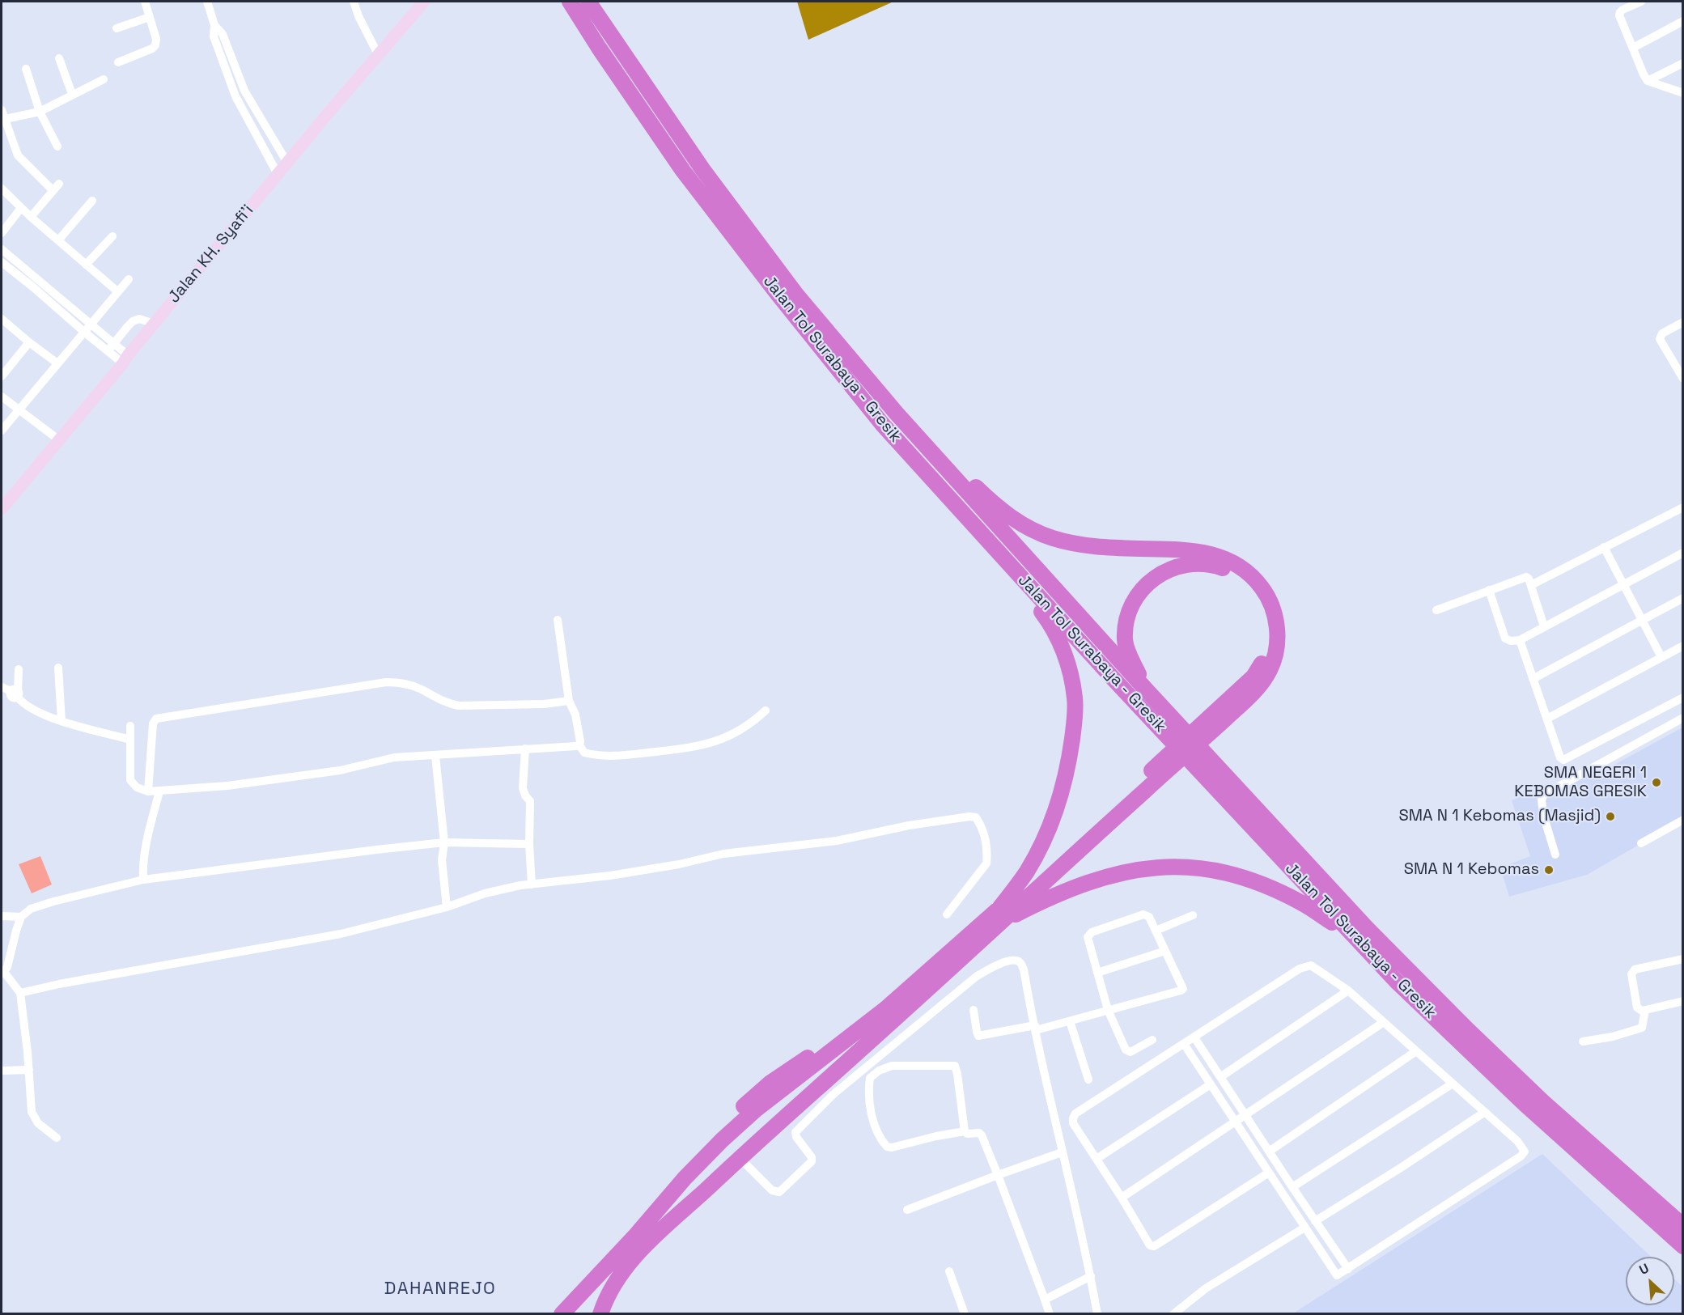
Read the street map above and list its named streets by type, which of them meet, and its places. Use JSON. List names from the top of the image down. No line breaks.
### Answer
{"streets":{"highway":["Jalan Tol Surabaya - Gresik"],"main road":["Jalan KH. Syafi'i"]},"districts":["DAHANREJO"],"places":["SMA NEGERI 1 KEBOMAS GRESIK","SMA N 1 Kebomas (Masjid)","SMA N 1 Kebomas"],"north":"top left"}
